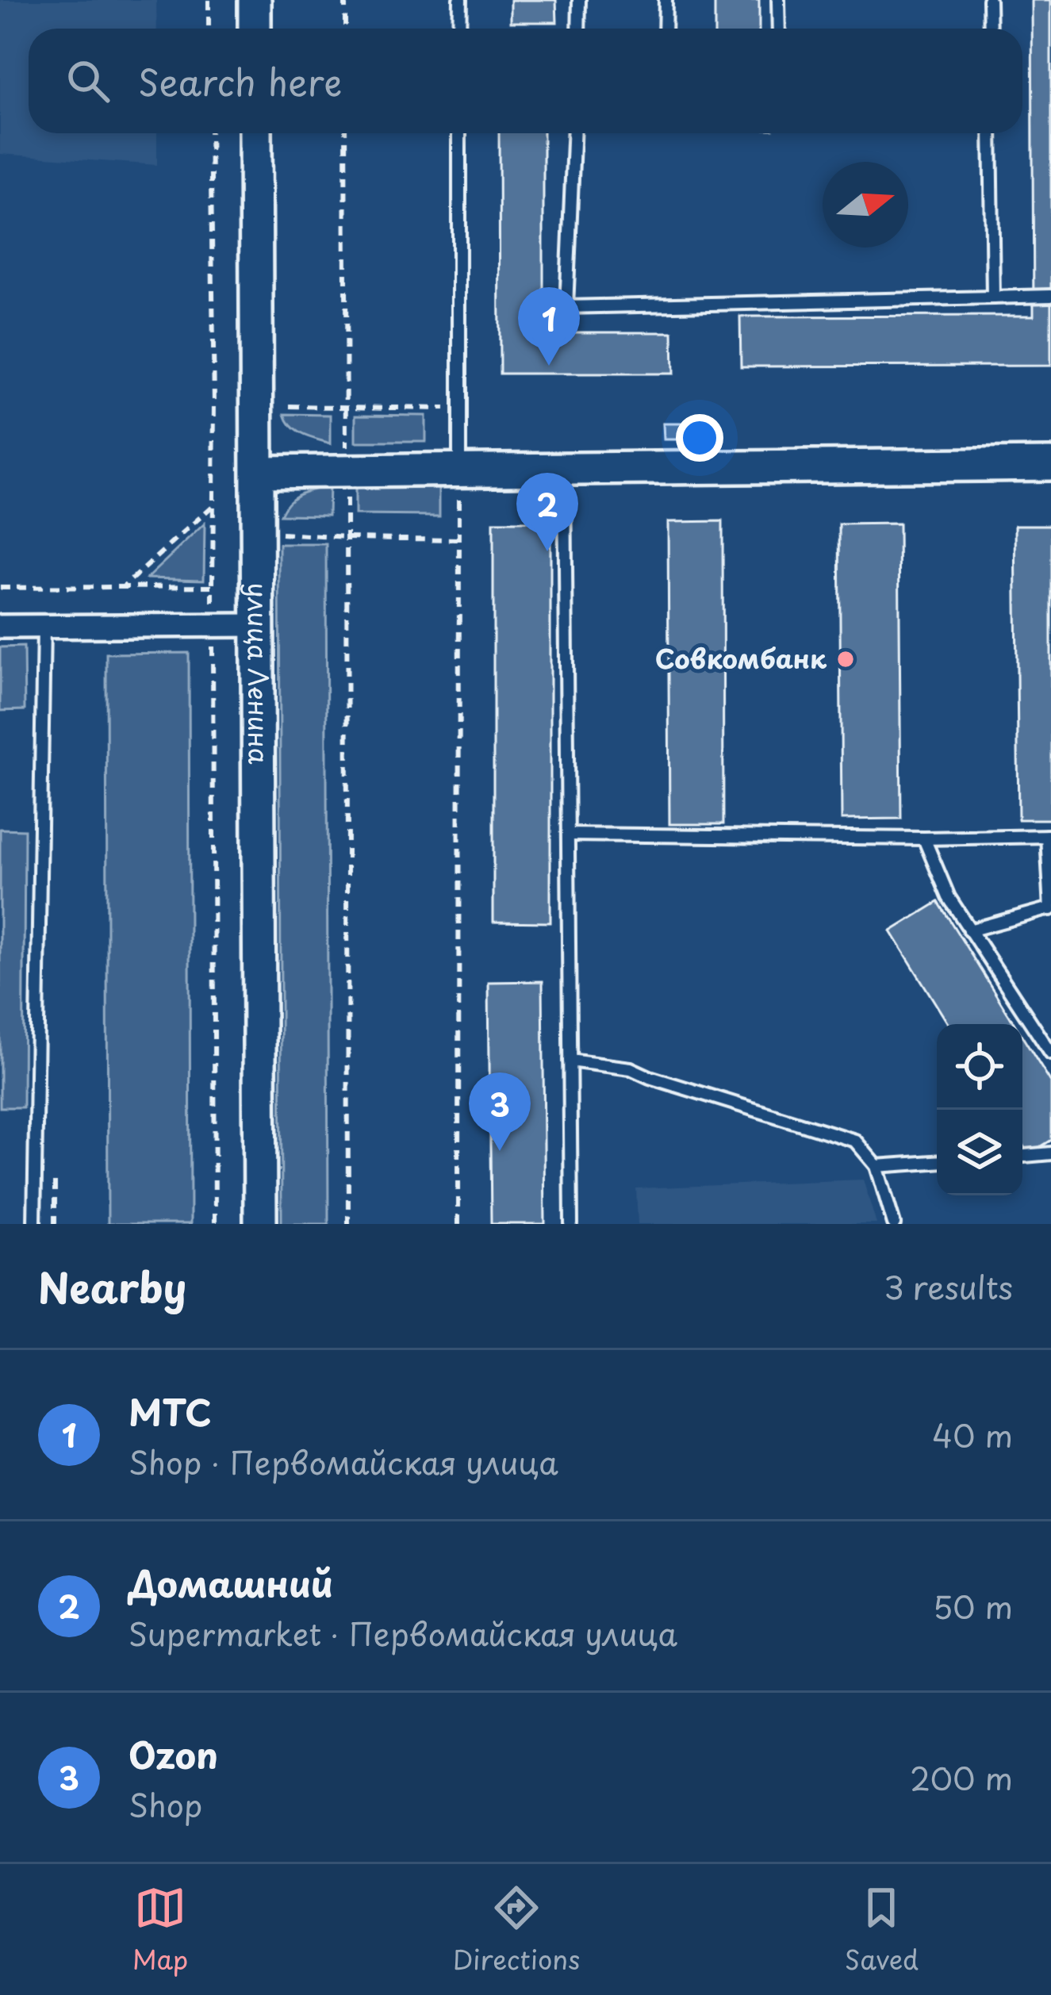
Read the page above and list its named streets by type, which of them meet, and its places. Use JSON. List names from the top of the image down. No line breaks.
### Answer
{"streets":{"main road":["улица Ленина"]},"places":["Совкомбанк"],"north":"right","page":{"search":"Search here","pins":["1","2","3"],"heading":["Nearby","3 results"],"list":[{"mark":"1","name":"МТС","note":"Shop · Первомайская улица","value":"40 m"},{"mark":"2","name":"Домашний","note":"Supermarket · Первомайская улица","value":"50 m"},{"mark":"3","name":"Ozon","note":"Shop","value":"200 m"}],"nav":["Map","Directions","Saved"]}}
